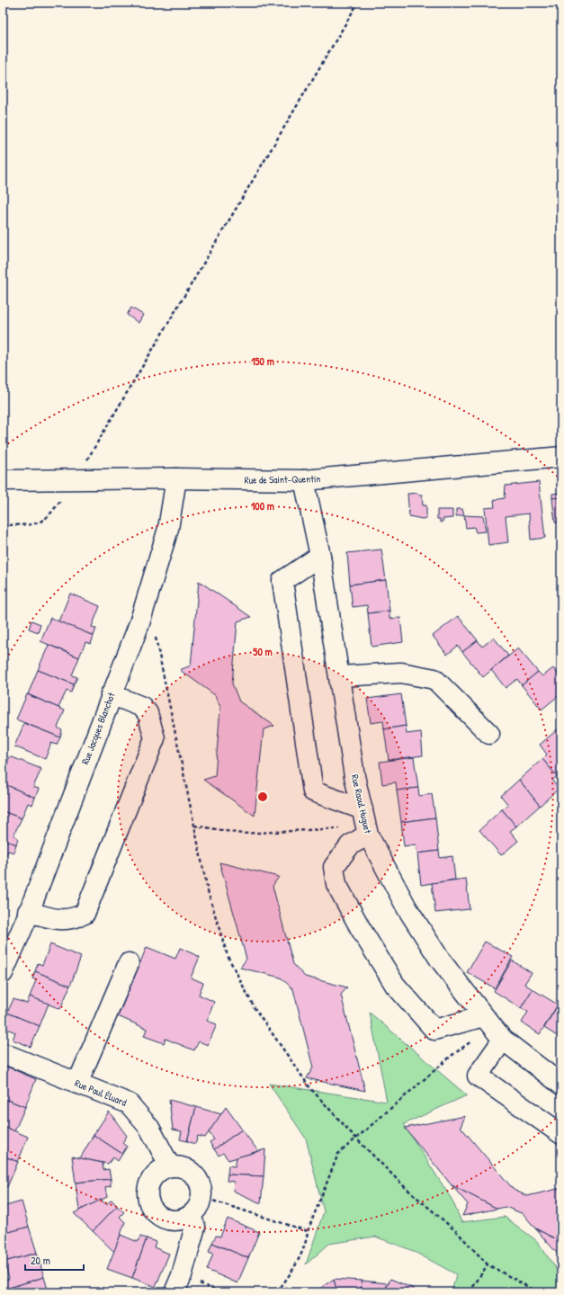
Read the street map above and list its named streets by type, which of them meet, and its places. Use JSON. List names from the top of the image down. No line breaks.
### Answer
{"streets":{"street":["Rue de Saint-Quentin","Rue Jacques Blanchot","Rue Raoul Huguet","Rue Paul Éluard"]},"crossings":[["Rue de Saint-Quentin","Rue Jacques Blanchot"],["Rue de Saint-Quentin","Rue Raoul Huguet"]],"scale_bar":"20 m","rings":["150 m","100 m","50 m"]}
